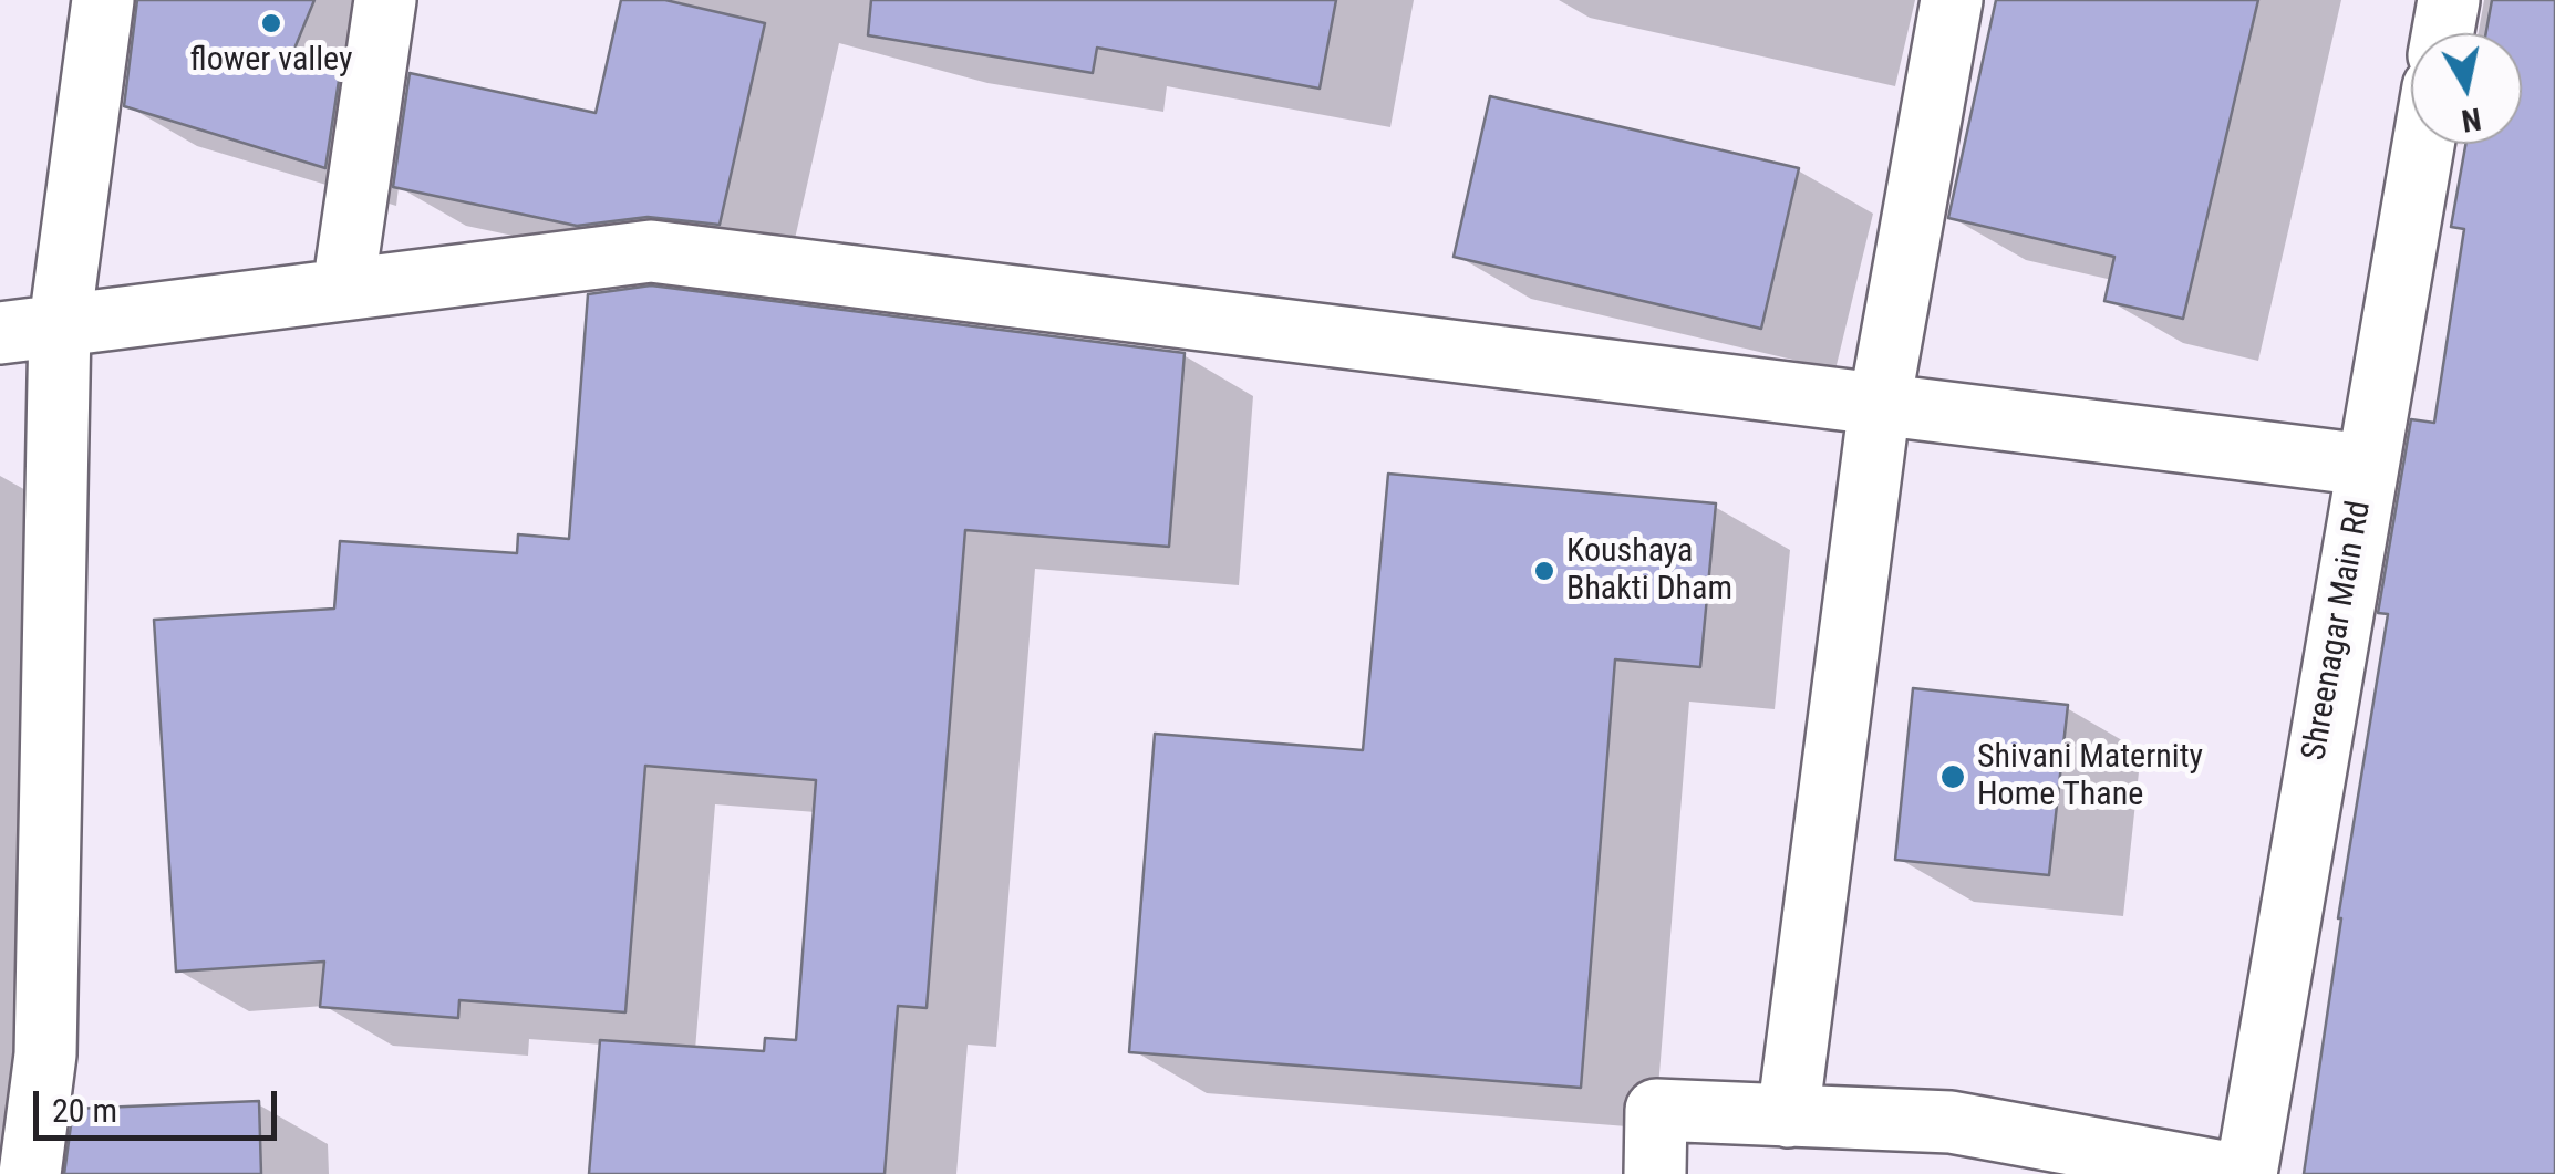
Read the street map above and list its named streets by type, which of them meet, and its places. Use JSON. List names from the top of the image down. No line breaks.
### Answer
{"streets":{"street":["Shreenagar Main Rd"]},"places":["flower valley","Koushaya Bhakti Dham","Shivani Maternity Home Thane"],"scale_bar":"20 m","north":"bottom"}
